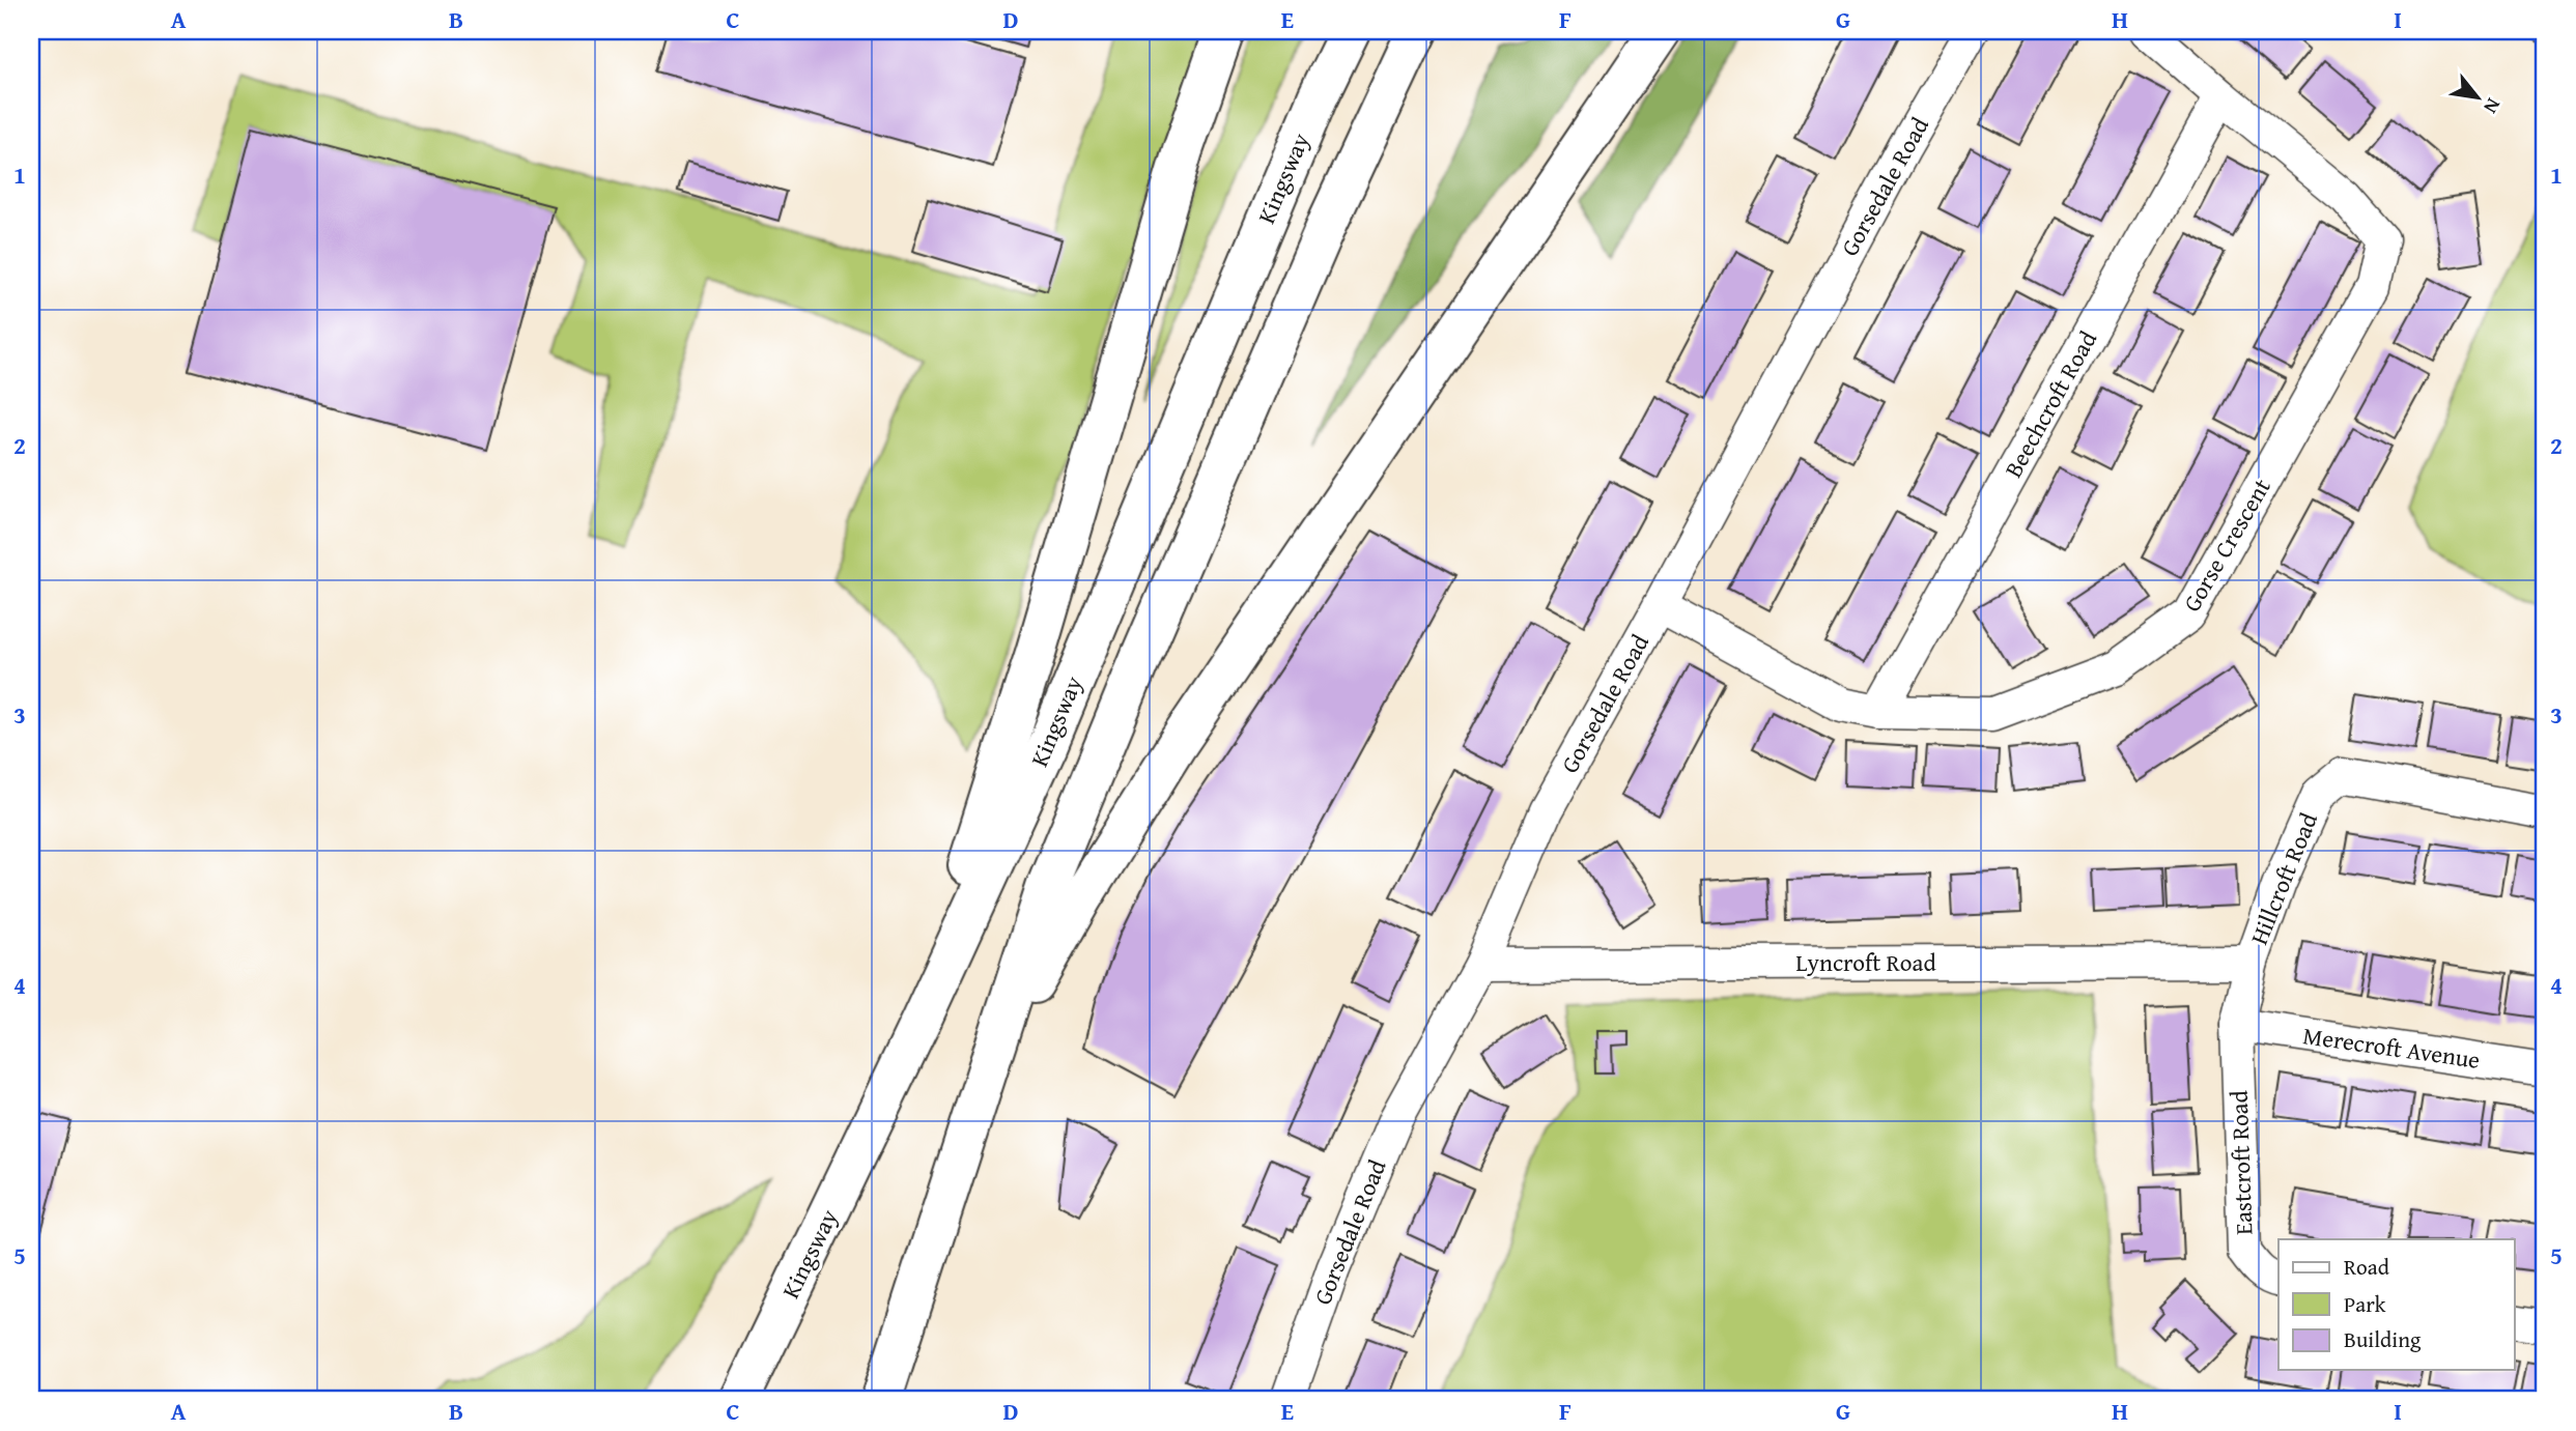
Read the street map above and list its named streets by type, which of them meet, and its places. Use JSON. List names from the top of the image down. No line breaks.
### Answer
{"streets":{"highway":["Kingsway"],"street":["Gorsedale Road","Beechcroft Road","Gorse Crescent","Hillcroft Road","Lyncroft Road","Merecroft Avenue","Eastcroft Road"]},"crossings":[["Gorsedale Road","Gorse Crescent"],["Gorsedale Road","Lyncroft Road"],["Beechcroft Road","Gorse Crescent"],["Hillcroft Road","Lyncroft Road"],["Hillcroft Road","Merecroft Avenue"],["Hillcroft Road","Eastcroft Road"],["Merecroft Avenue","Eastcroft Road"]],"legend":["Road","Park","Building"],"north":"bottom right","grid":{"columns":["A","B","C","D","E","F","G","H","I"],"rows":["1","2","3","4","5"]}}
